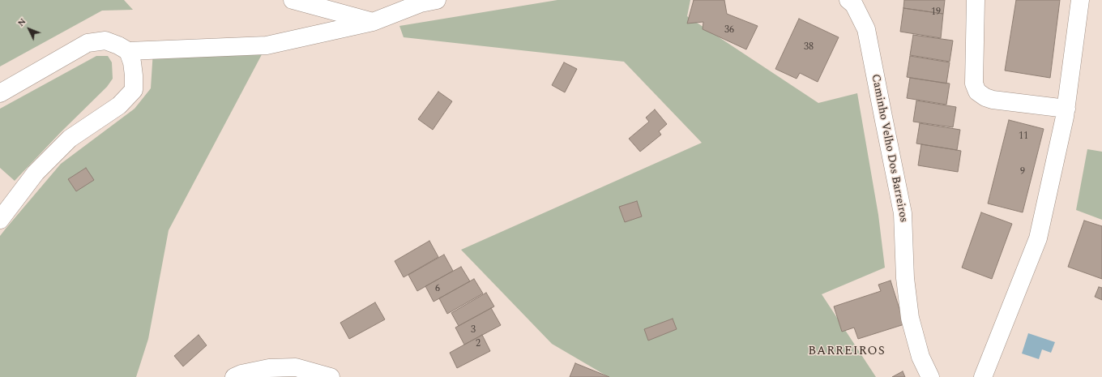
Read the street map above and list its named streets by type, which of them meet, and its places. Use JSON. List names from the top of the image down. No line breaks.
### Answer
{"streets":{"street":["Caminho Velho Dos Barreiros"]},"districts":["BARREIROS"],"house_numbers":["19","36","38","11","9","6","3","2"],"north":"top left"}
